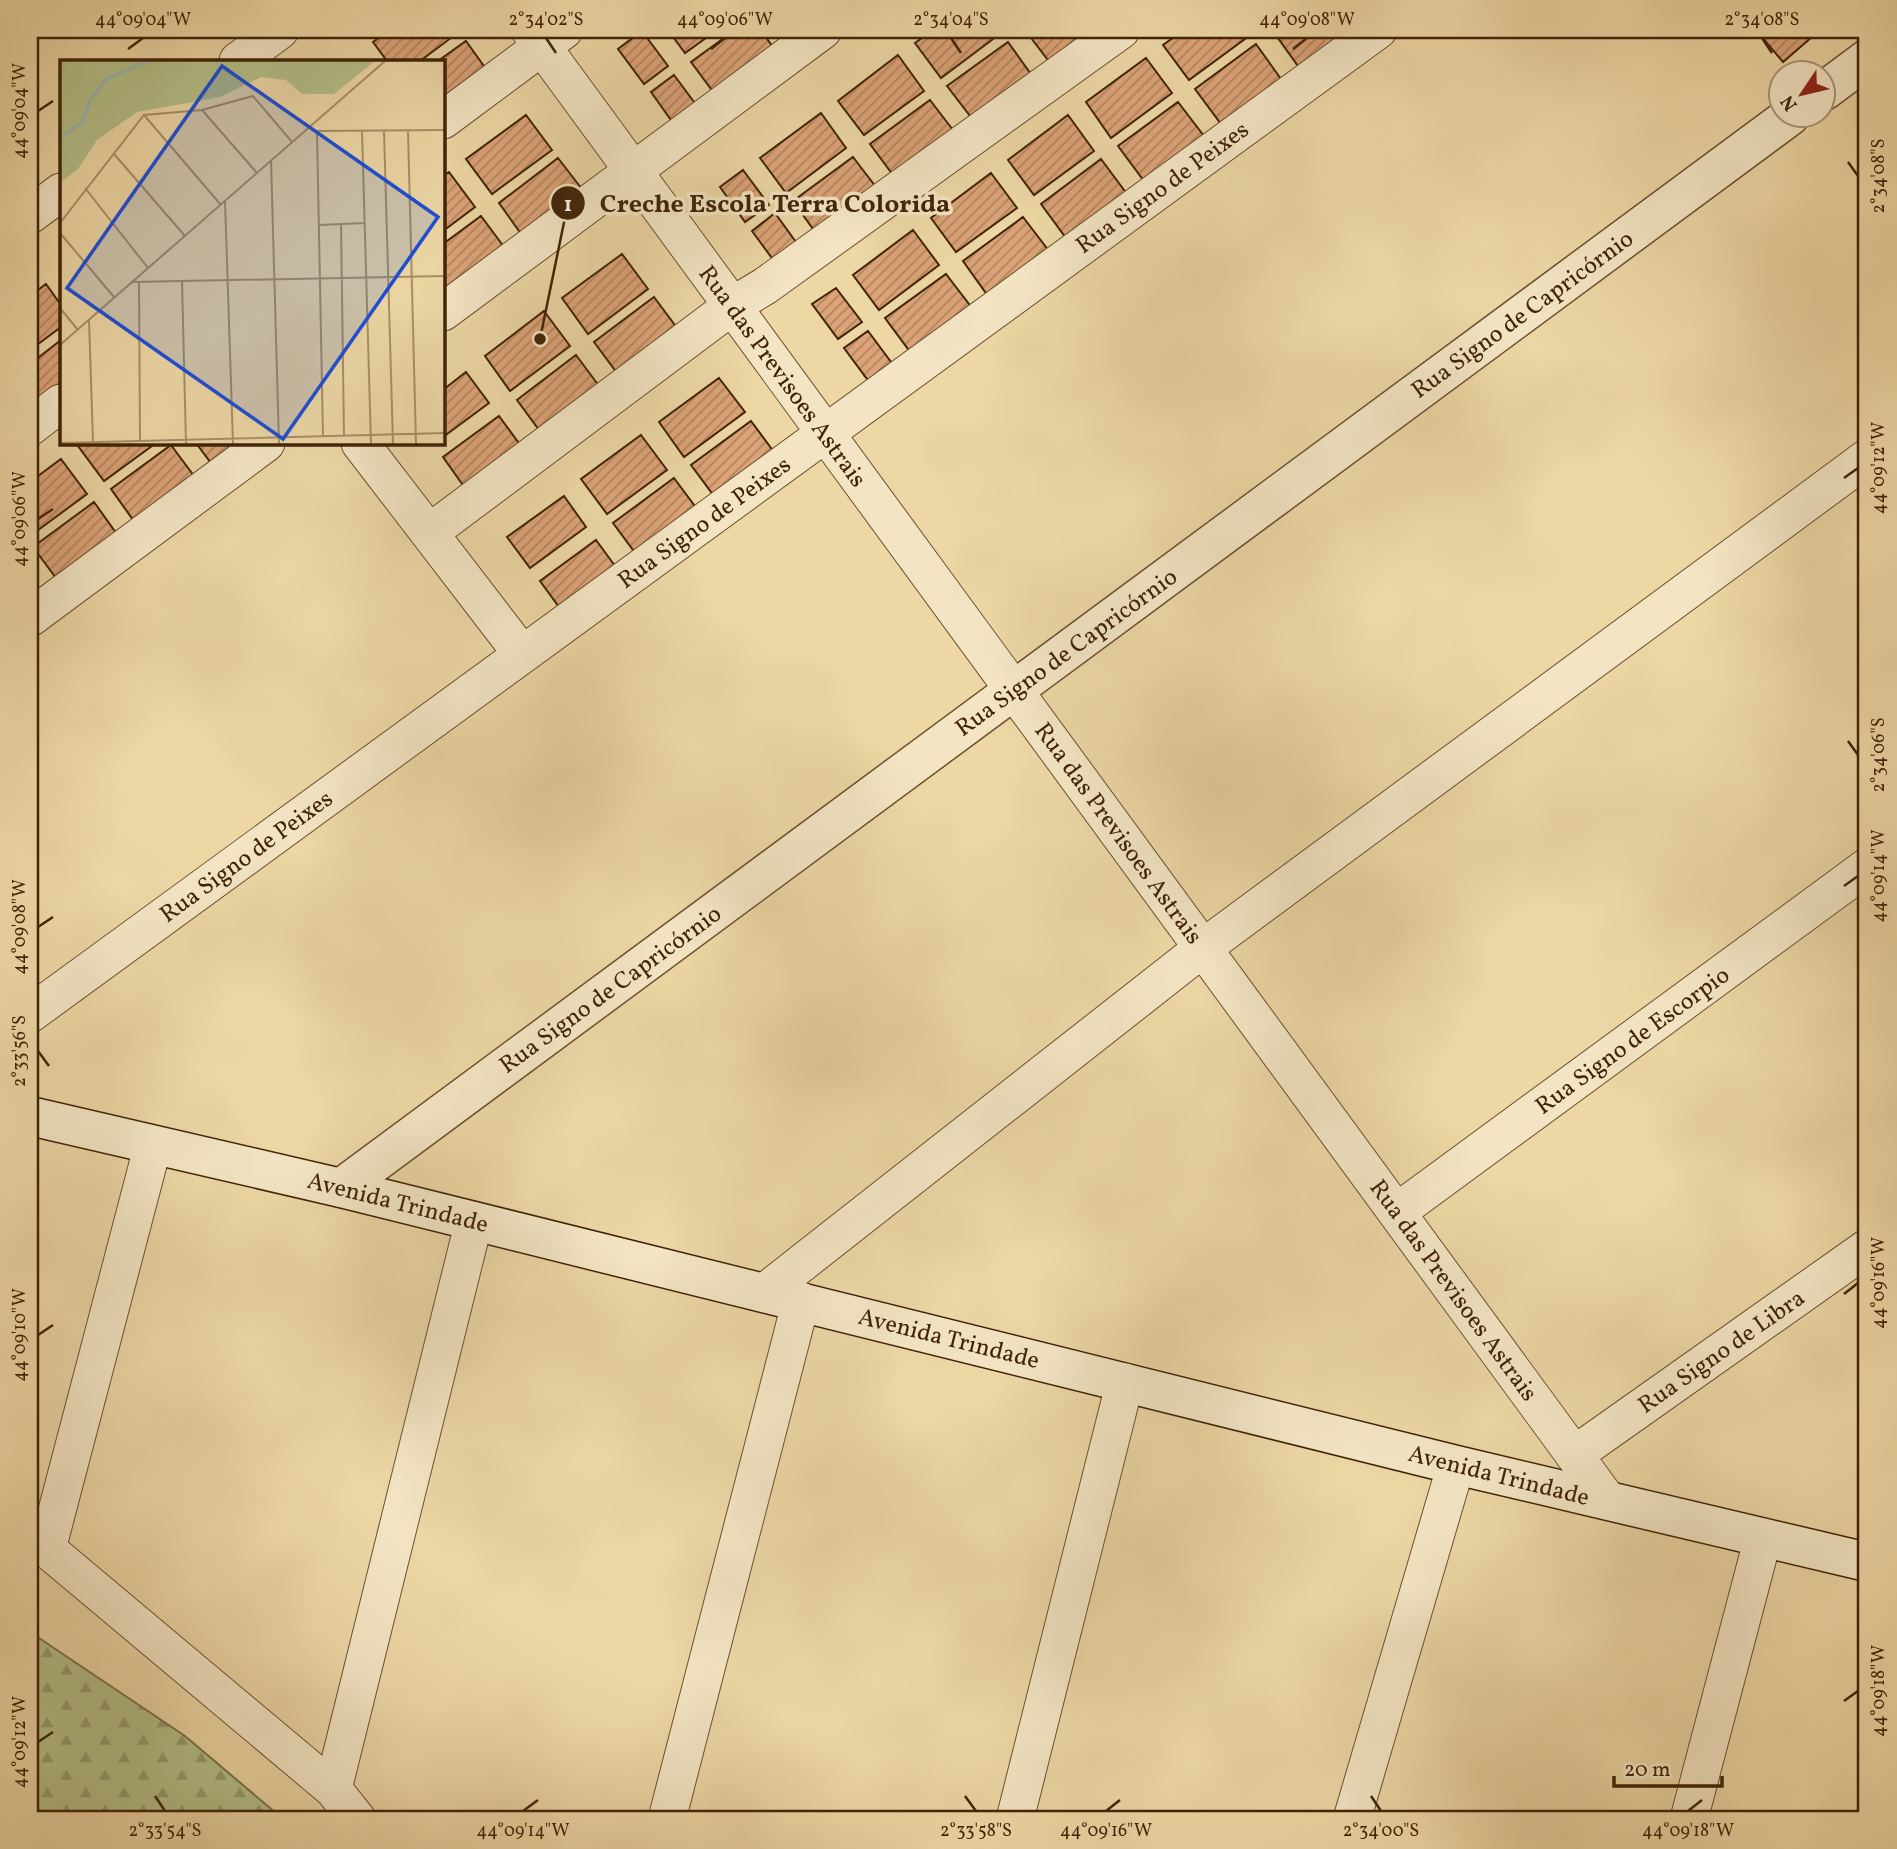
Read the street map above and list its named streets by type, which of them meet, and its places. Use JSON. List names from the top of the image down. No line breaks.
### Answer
{"streets":{"main road":["Rua Signo de Capricórnio","Avenida Trindade"],"street":["Rua Signo de Peixes","Rua das Previsoes Astrais","Rua Signo de Escorpio","Rua Signo de Libra"]},"crossings":[["Rua Signo de Peixes","Rua das Previsoes Astrais"],["Rua Signo de Capricórnio","Rua das Previsoes Astrais"],["Rua Signo de Capricórnio","Avenida Trindade"],["Rua das Previsoes Astrais","Rua Signo de Escorpio"],["Rua das Previsoes Astrais","Avenida Trindade"],["Rua das Previsoes Astrais","Rua Signo de Libra"]],"places":["Creche Escola Terra Colorida"],"scale_bar":"20 m","north":"bottom left","coordinates":["44°09'04\"W","2°34'02\"S","44°09'06\"W","2°34'04\"S","44°09'08\"W","2°34'08\"S","44°09'12\"W","2°34'06\"S","44°09'14\"W","2°33'56\"S","44°09'16\"W","44°09'10\"W","44°09'18\"W","2°33'54\"S","2°33'58\"S","2°34'00\"S"]}
